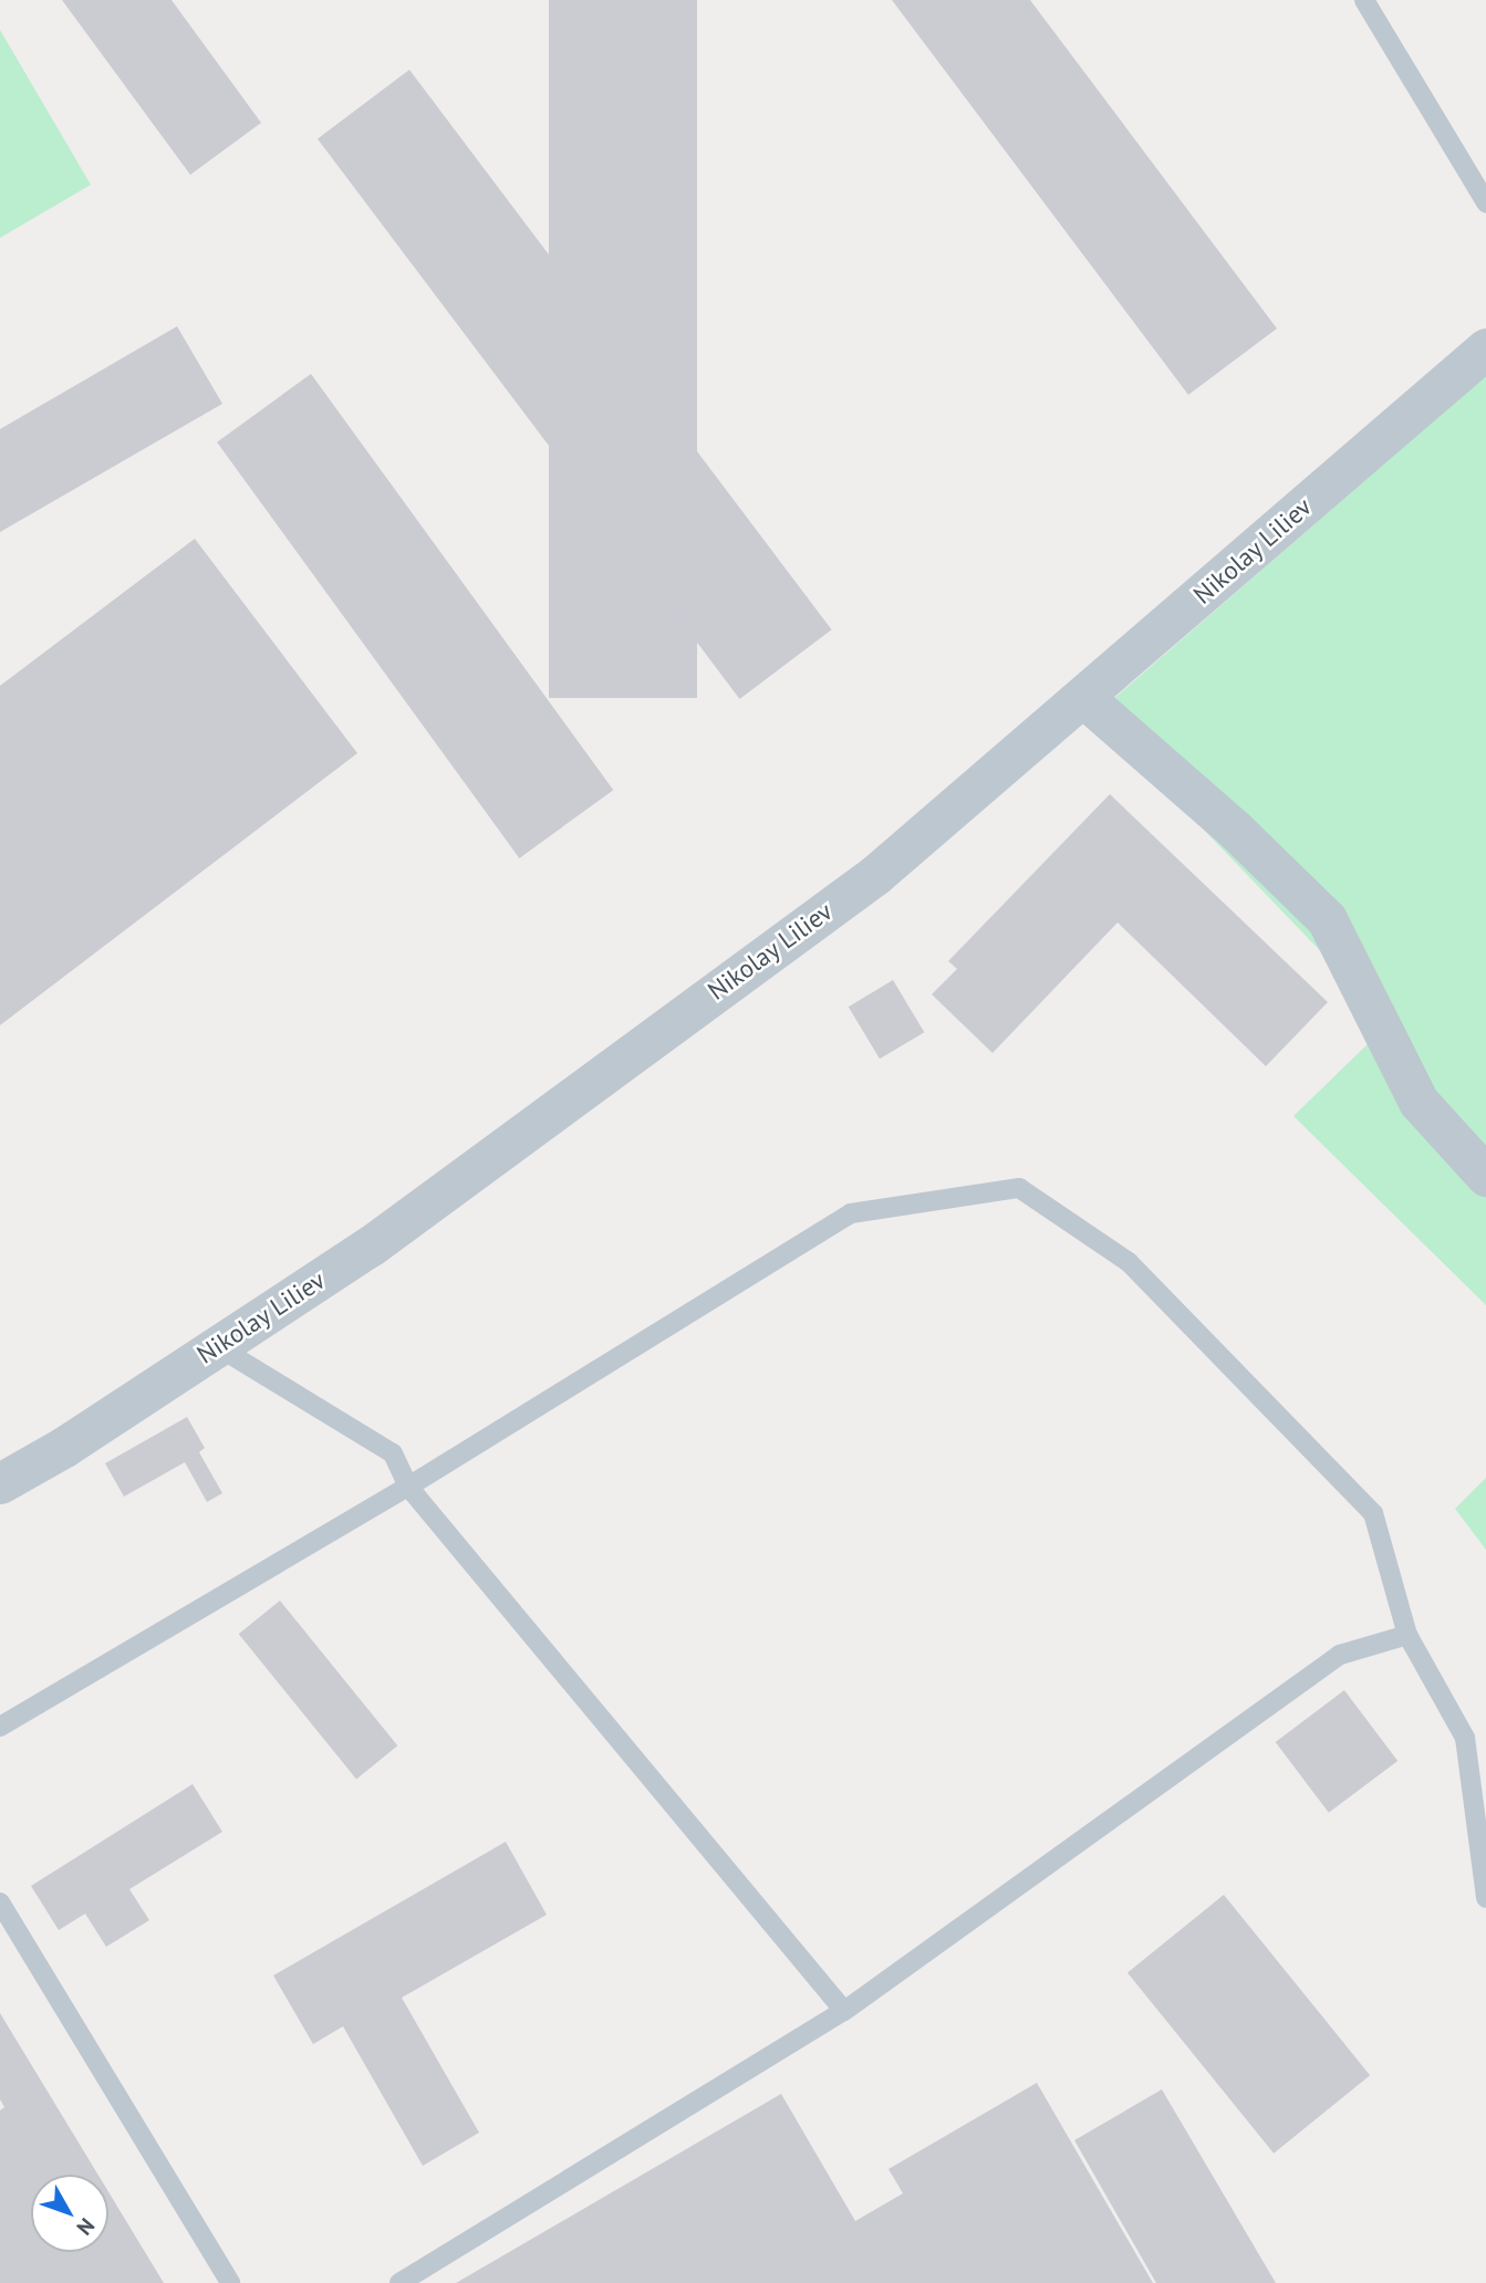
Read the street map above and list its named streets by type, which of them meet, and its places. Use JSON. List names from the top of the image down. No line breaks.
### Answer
{"streets":{"street":["Nikolay Liliev"]},"north":"bottom right"}
